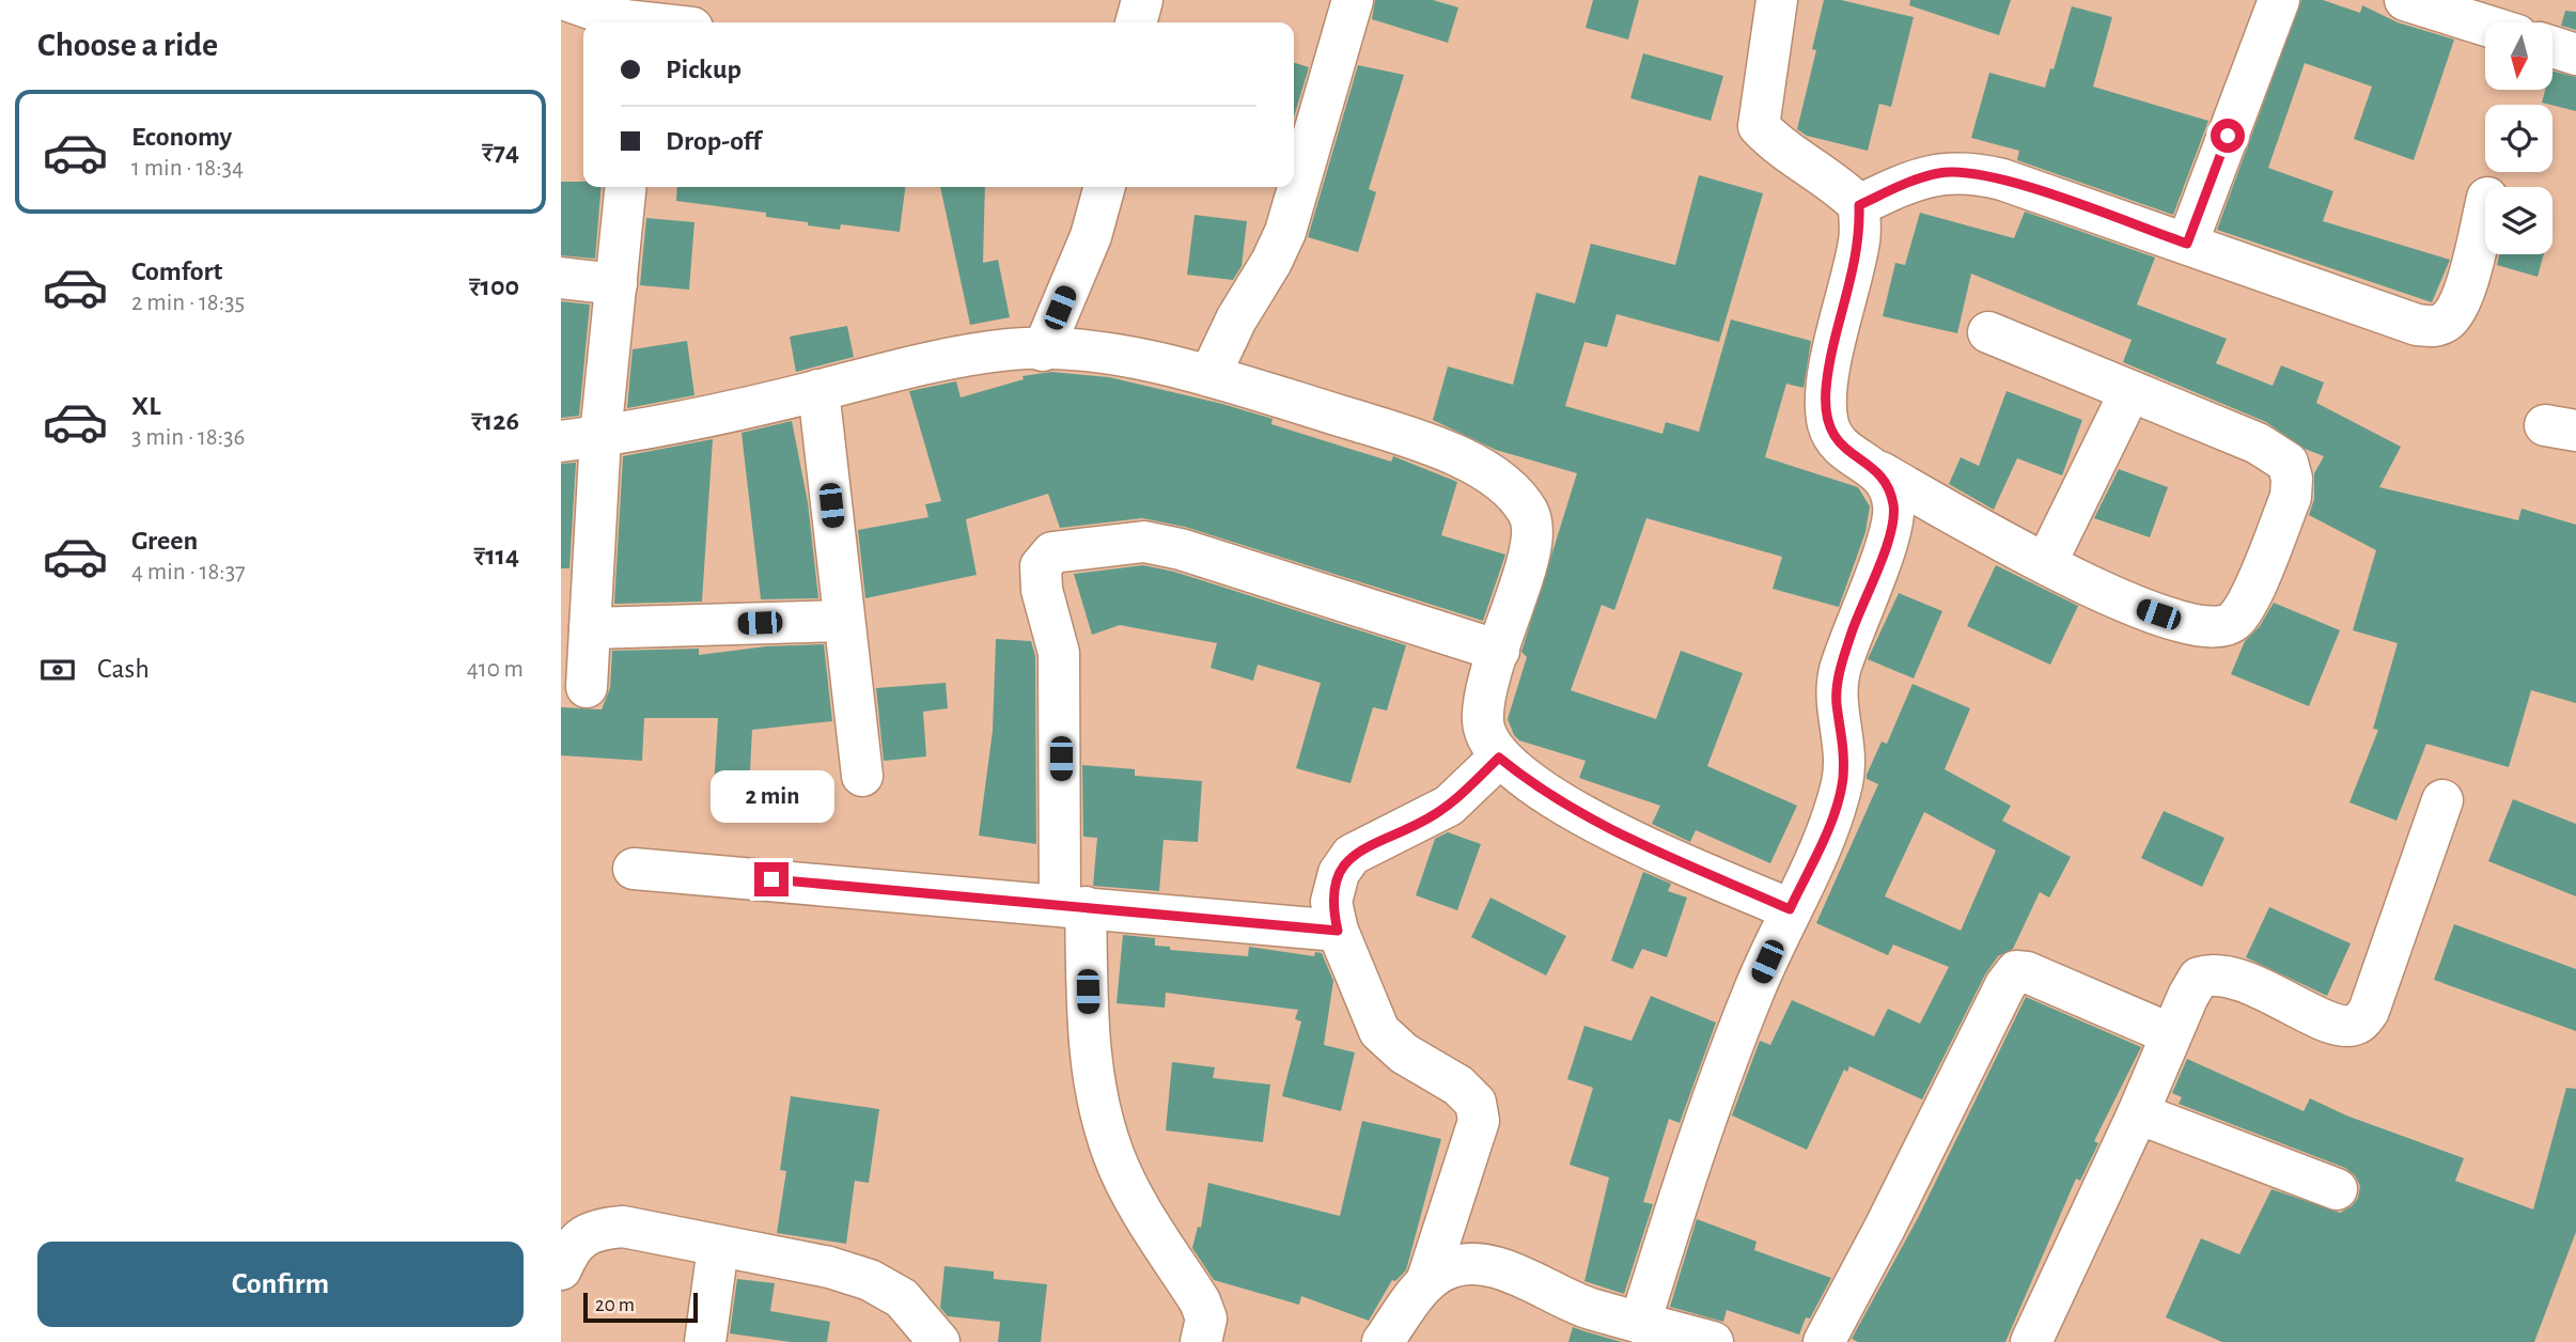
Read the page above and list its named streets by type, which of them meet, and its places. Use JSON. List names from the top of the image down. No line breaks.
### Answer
{"scale_bar":"20 m","north":"bottom","page":{"heading":"Choose a ride","banner":["Pickup","Drop-off"],"list":[{"name":"Economy","note":"1 min · 18:34","value":"₹74"},{"name":"Comfort","note":"2 min · 18:35","value":"₹100"},{"name":"XL","note":"3 min · 18:36","value":"₹126"},{"name":"Green","note":"4 min · 18:37","value":"₹114"}],"pay":["Cash","410 m"],"bubble":"2 min","buttons":"Confirm","scale":"20 m"}}
